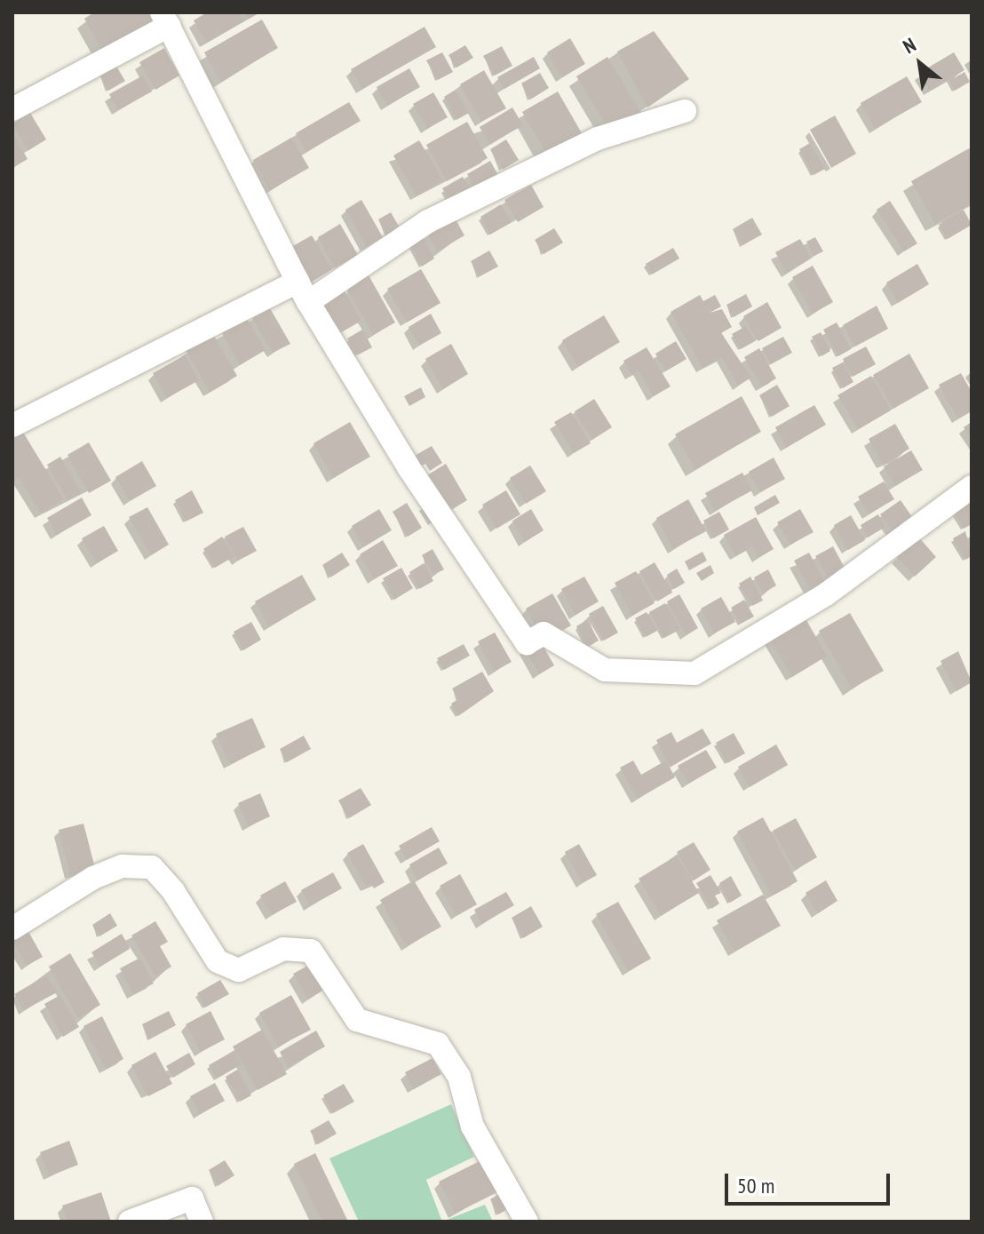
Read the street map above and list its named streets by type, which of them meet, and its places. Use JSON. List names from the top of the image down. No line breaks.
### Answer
{"scale_bar":"50 m","north":"top left"}
